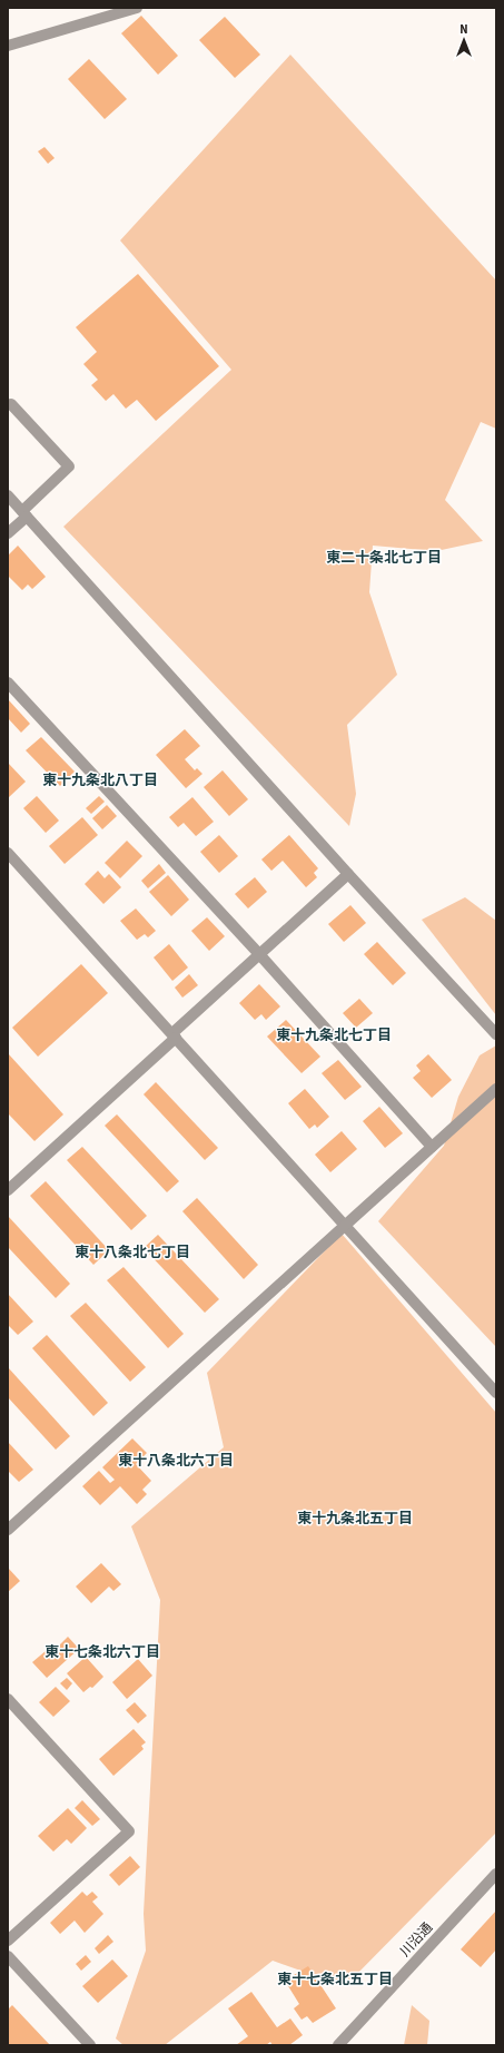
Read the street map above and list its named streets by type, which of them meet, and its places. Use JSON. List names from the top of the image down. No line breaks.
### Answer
{"streets":{"street":["川沿通"]},"districts":["東二十条北七丁目","東十九条北八丁目","東十九条北七丁目","東十八条北七丁目","東十八条北六丁目","東十九条北五丁目","東十七条北六丁目","東十七条北五丁目"],"north":"top"}
